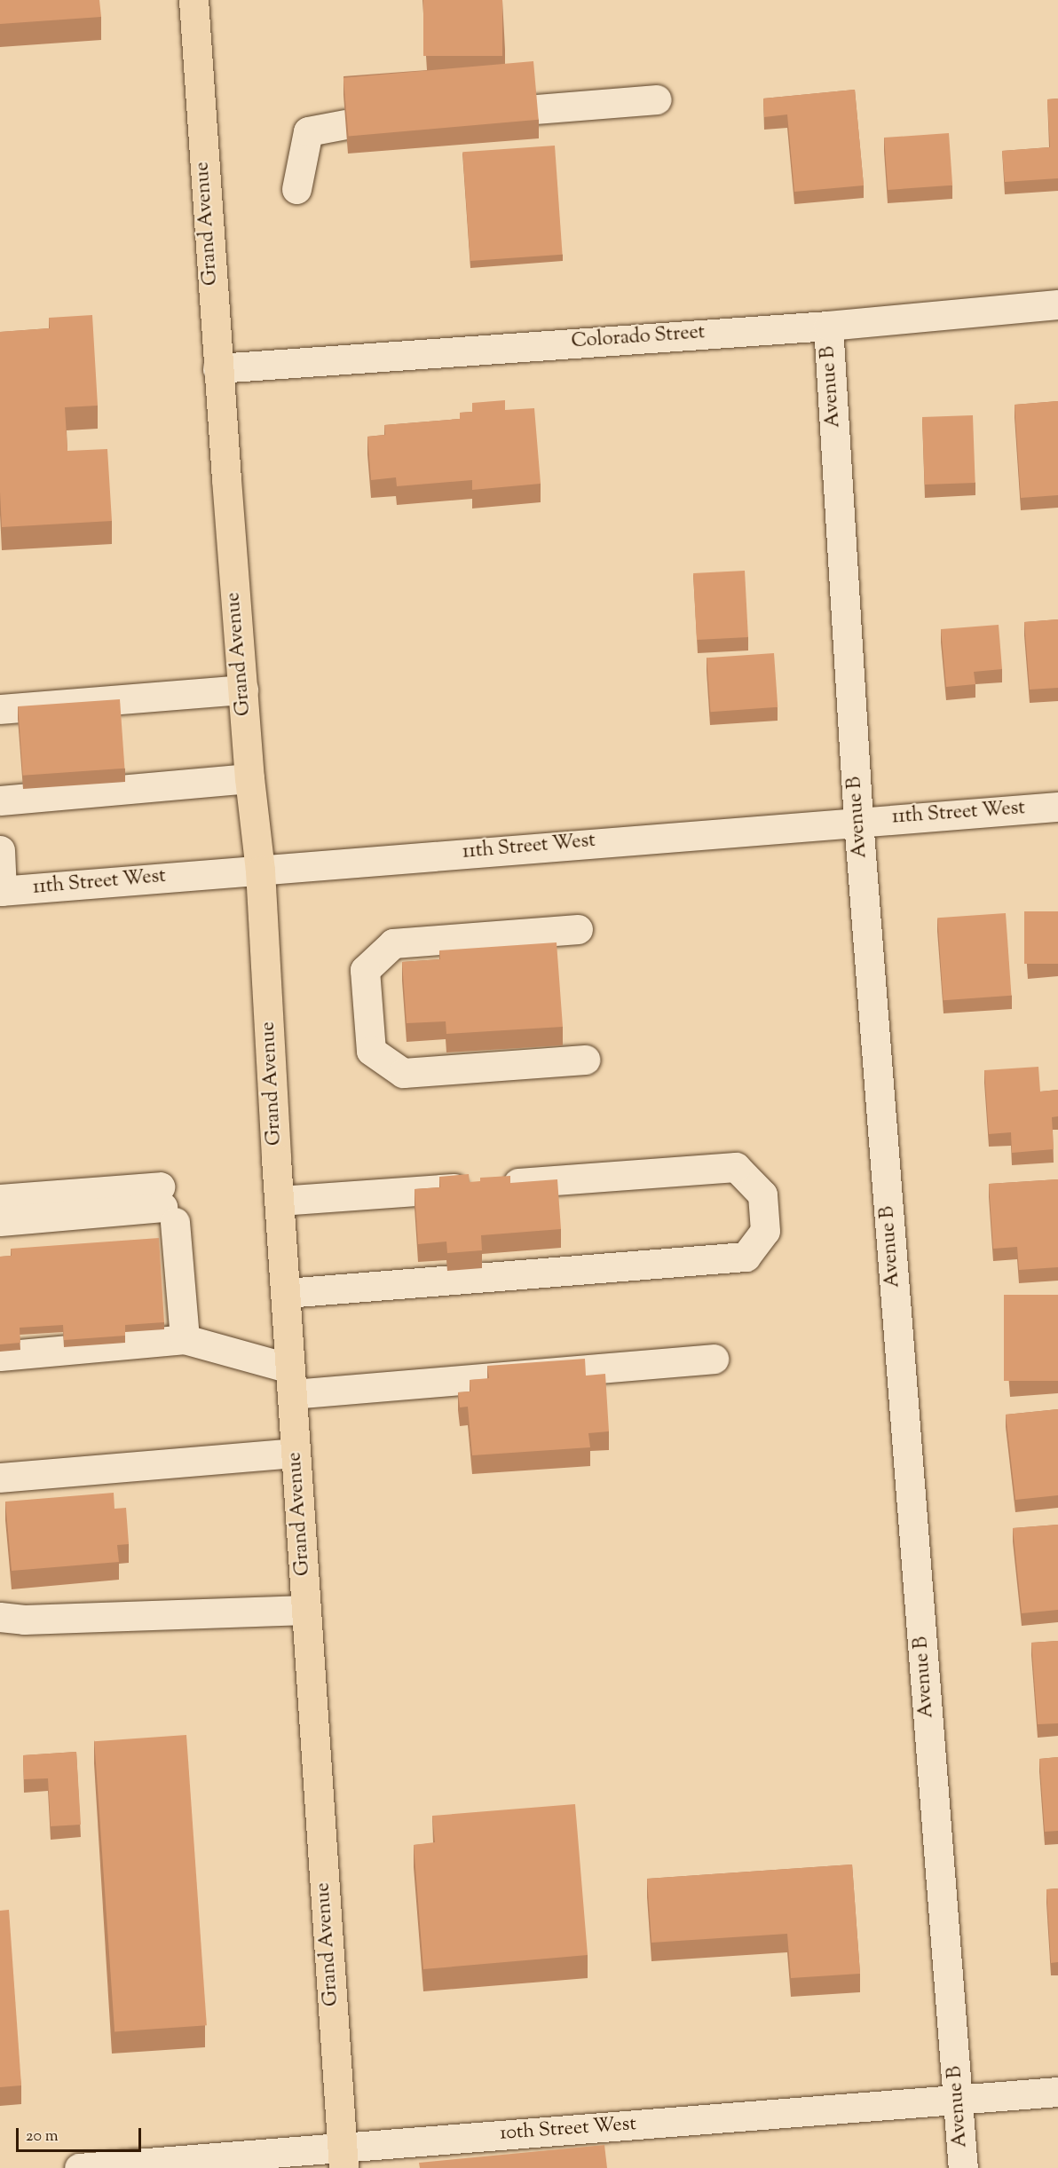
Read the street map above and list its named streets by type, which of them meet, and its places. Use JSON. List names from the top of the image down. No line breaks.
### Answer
{"streets":{"main road":["Grand Avenue"],"street":["Colorado Street","Avenue B","11th Street West","10th Street West"]},"crossings":[["Grand Avenue","Colorado Street"],["Grand Avenue","11th Street West"],["Grand Avenue","10th Street West"],["Colorado Street","Avenue B"],["Avenue B","11th Street West"],["Avenue B","10th Street West"]],"scale_bar":"20 m"}
